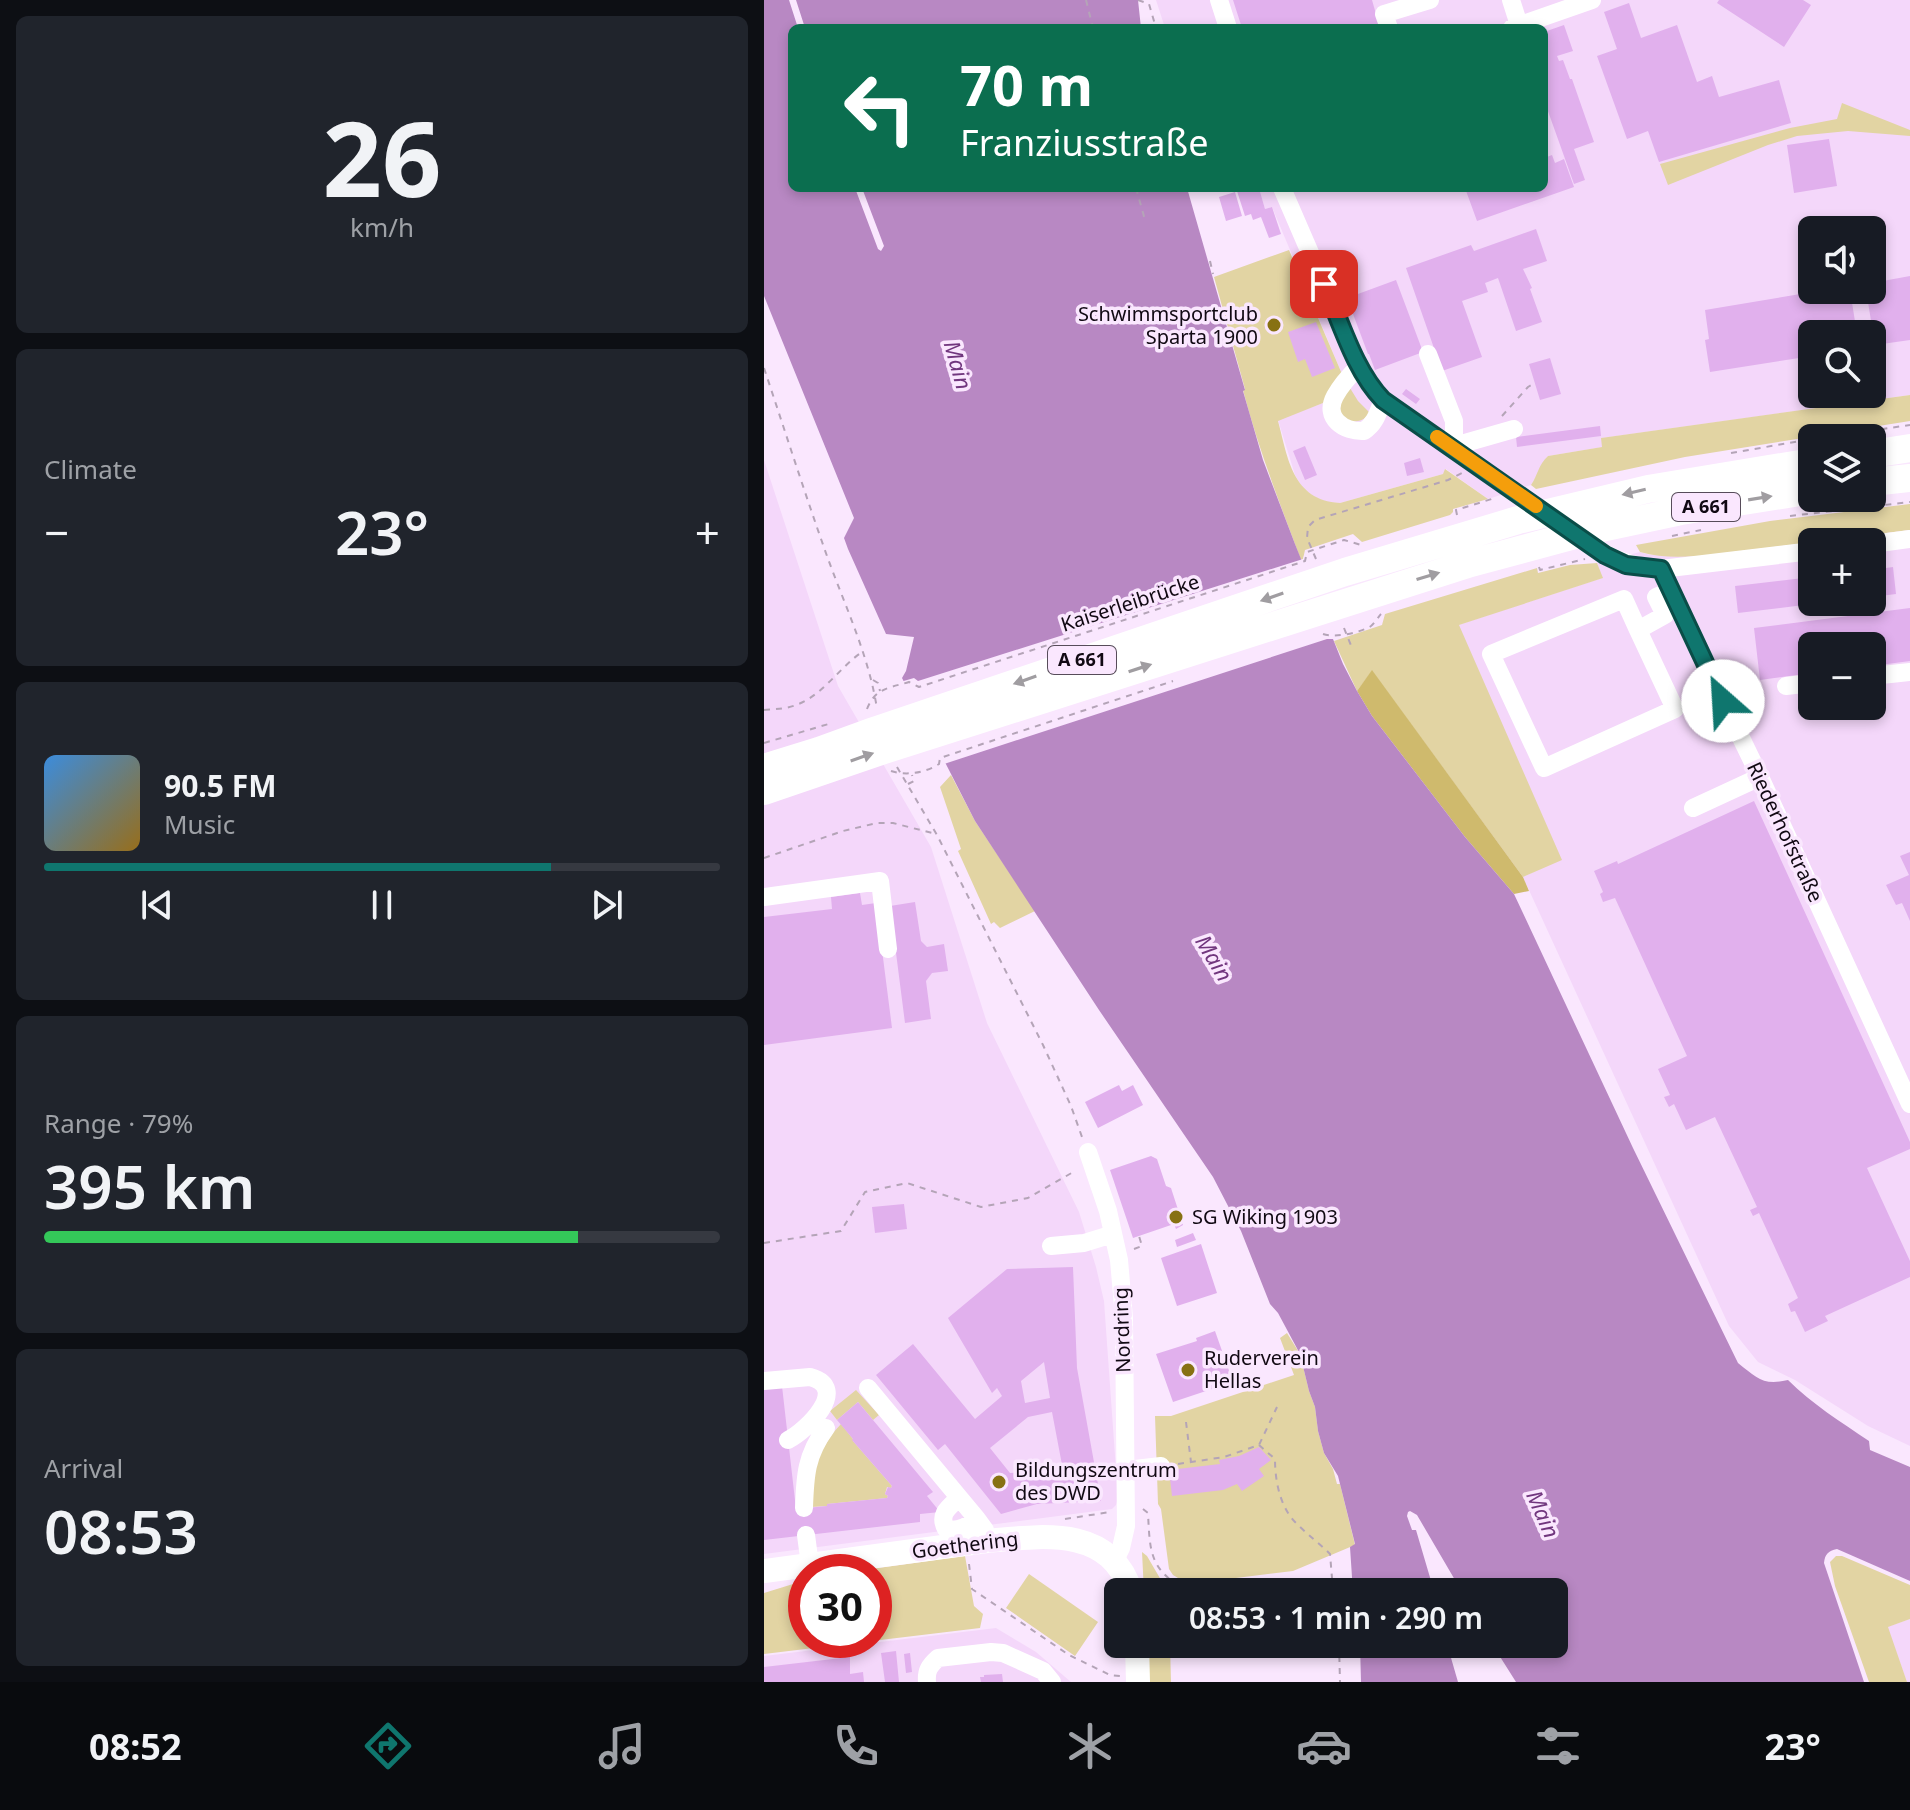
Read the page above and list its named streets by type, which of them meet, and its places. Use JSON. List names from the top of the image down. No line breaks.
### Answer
{"streets":{"highway":["A 661"],"main road":["Goethering"],"street":["Riederhofstraße","Nordring"],"path":["Kaiserleibrücke"]},"crossings":[["Nordring","Goethering"]],"water":["Main"],"places":["Schwimmsportclub Sparta 1900","SG Wiking 1903","Ruderverein Hellas","Bildungszentrum des DWD"],"page":{"tile":[["26","km/h"],"Climate",["Range · 79%","395 km"],["Arrival","08:53"]],"turn":["70 m","Franziusstraße"],"map_buttons":["+","−"],"heat":["−","23°","+"],"song":["90.5 FM","Music"],"limit":"30","trip":"08:53 · 1 min · 290 m","tabs":["08:52","23°"]}}
